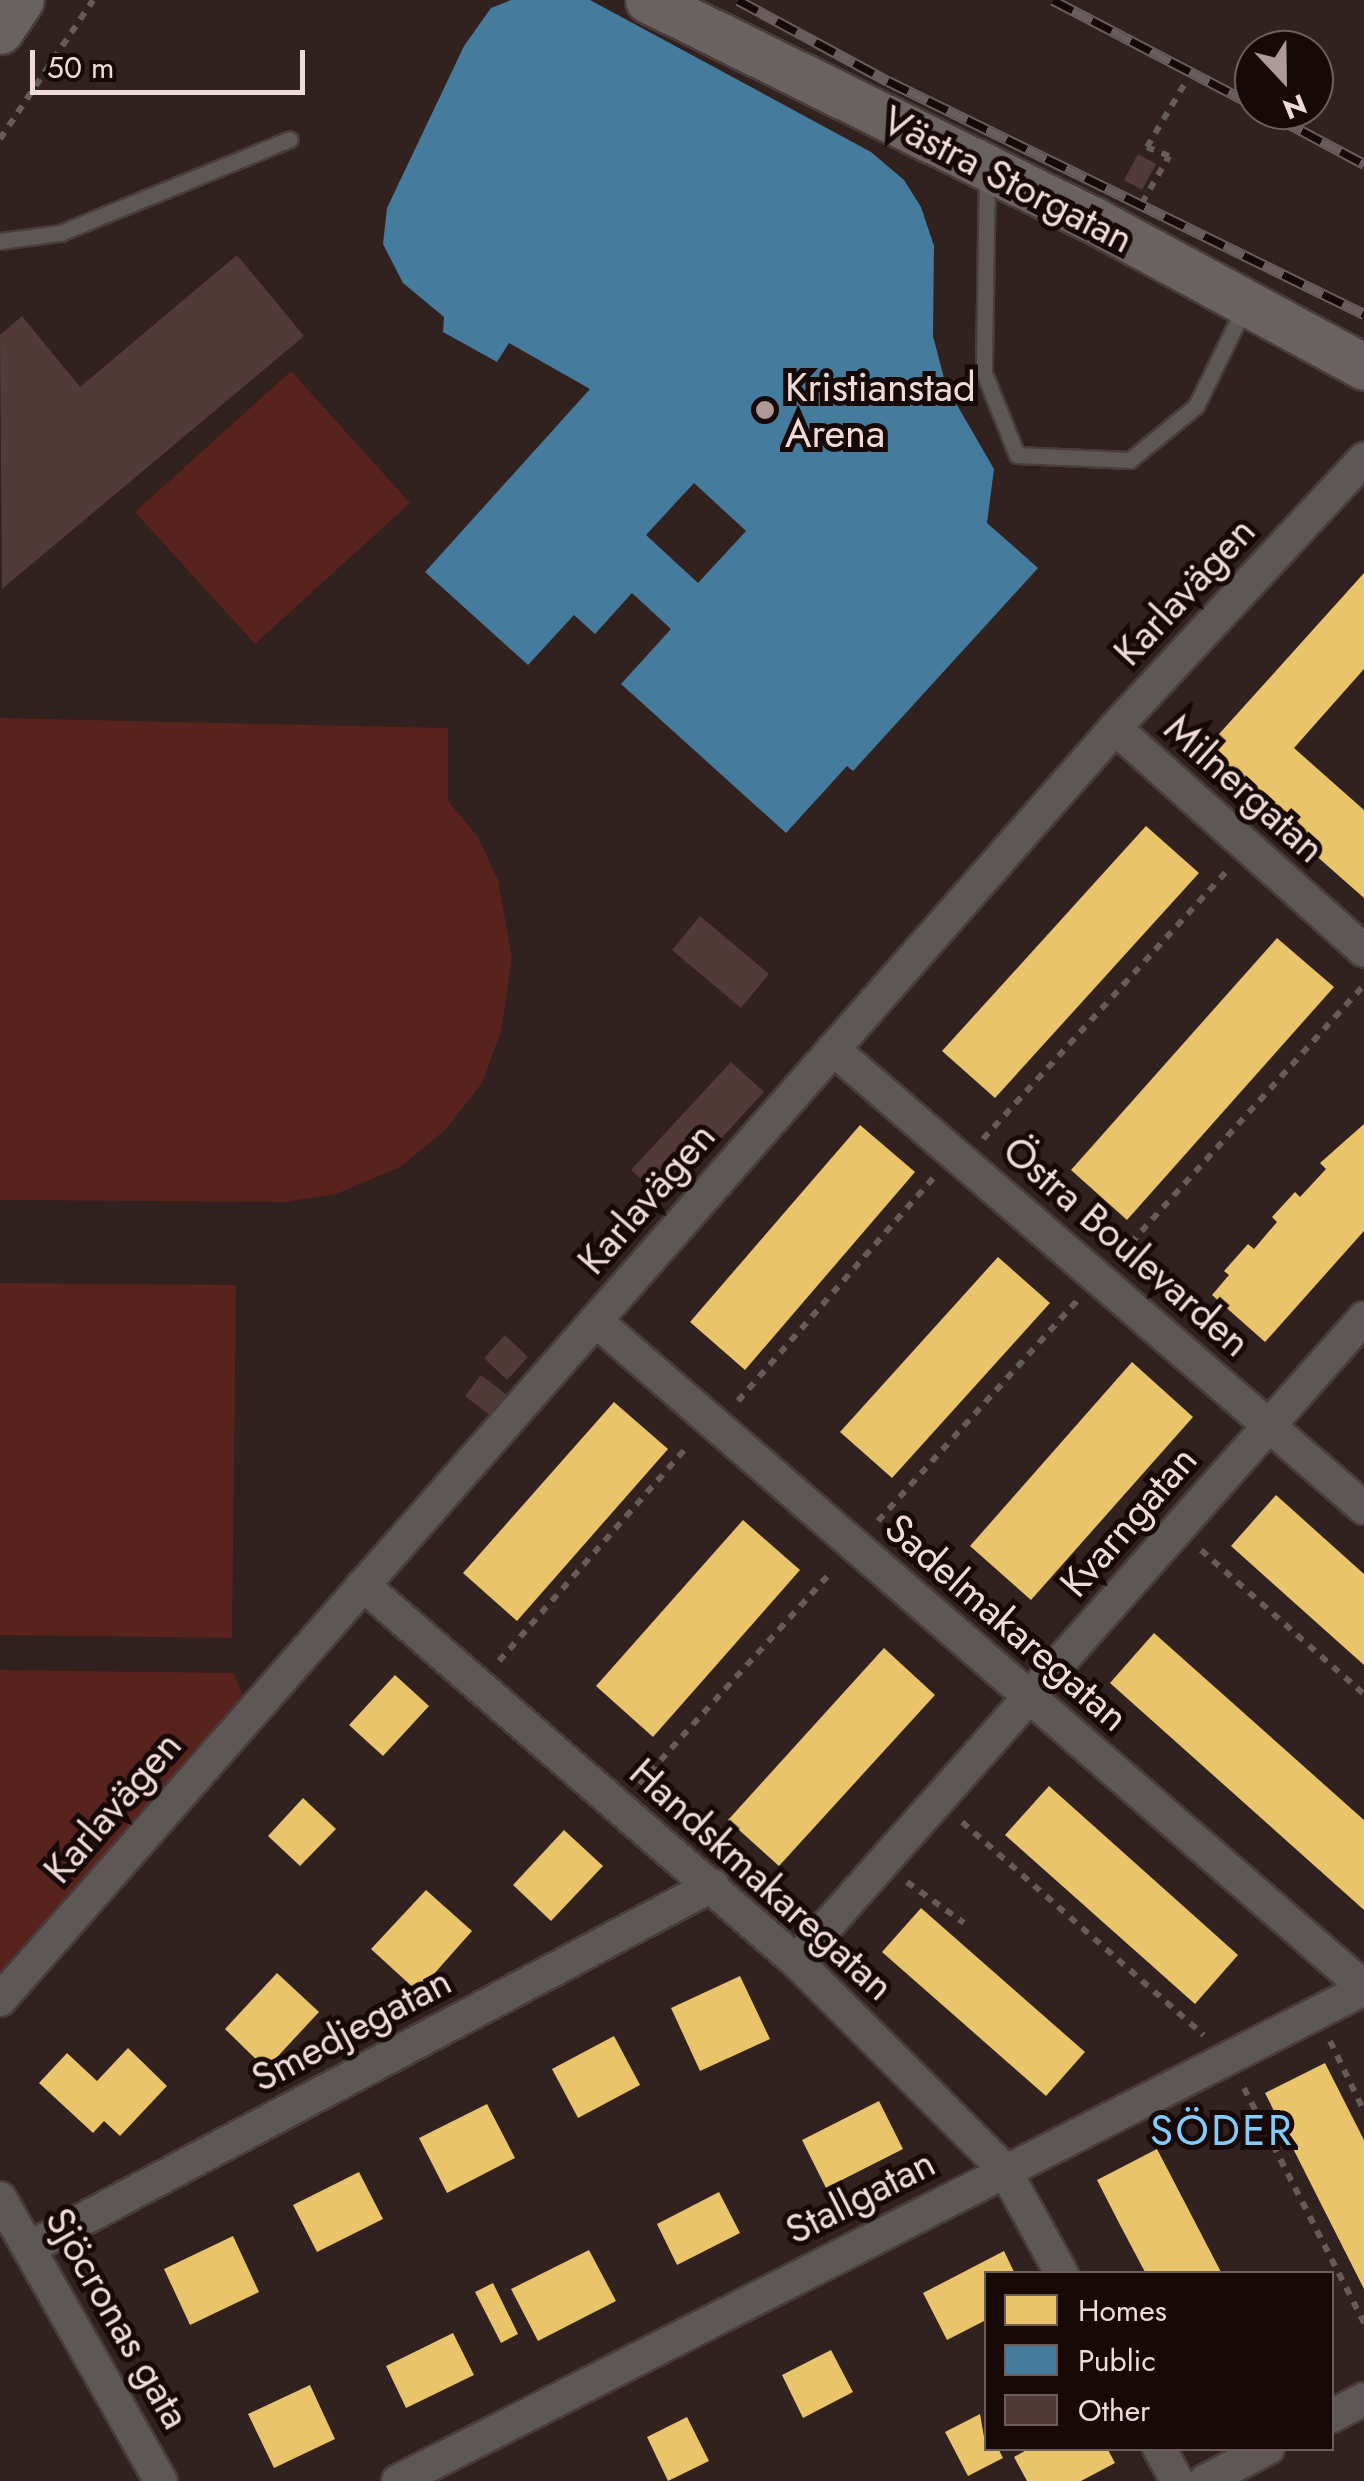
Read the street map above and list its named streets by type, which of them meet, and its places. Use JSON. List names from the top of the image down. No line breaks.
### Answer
{"streets":{"street":["Västra Storgatan","Karlavägen","Milnergatan","Östra Boulevarden","Kvarngatan","Sadelmakaregatan","Handskmakaregatan","Smedjegatan","Stallgatan","Sjöcronas gata"]},"crossings":[["Karlavägen","Milnergatan"],["Karlavägen","Östra Boulevarden"],["Karlavägen","Sadelmakaregatan"],["Karlavägen","Handskmakaregatan"],["Östra Boulevarden","Kvarngatan"],["Kvarngatan","Sadelmakaregatan"],["Kvarngatan","Handskmakaregatan"],["Sadelmakaregatan","Stallgatan"],["Handskmakaregatan","Smedjegatan"],["Handskmakaregatan","Stallgatan"],["Smedjegatan","Sjöcronas gata"]],"districts":["SÖDER"],"places":["Kristianstad Arena"],"legend":["Homes","Public","Other"],"scale_bar":"50 m","north":"bottom"}
